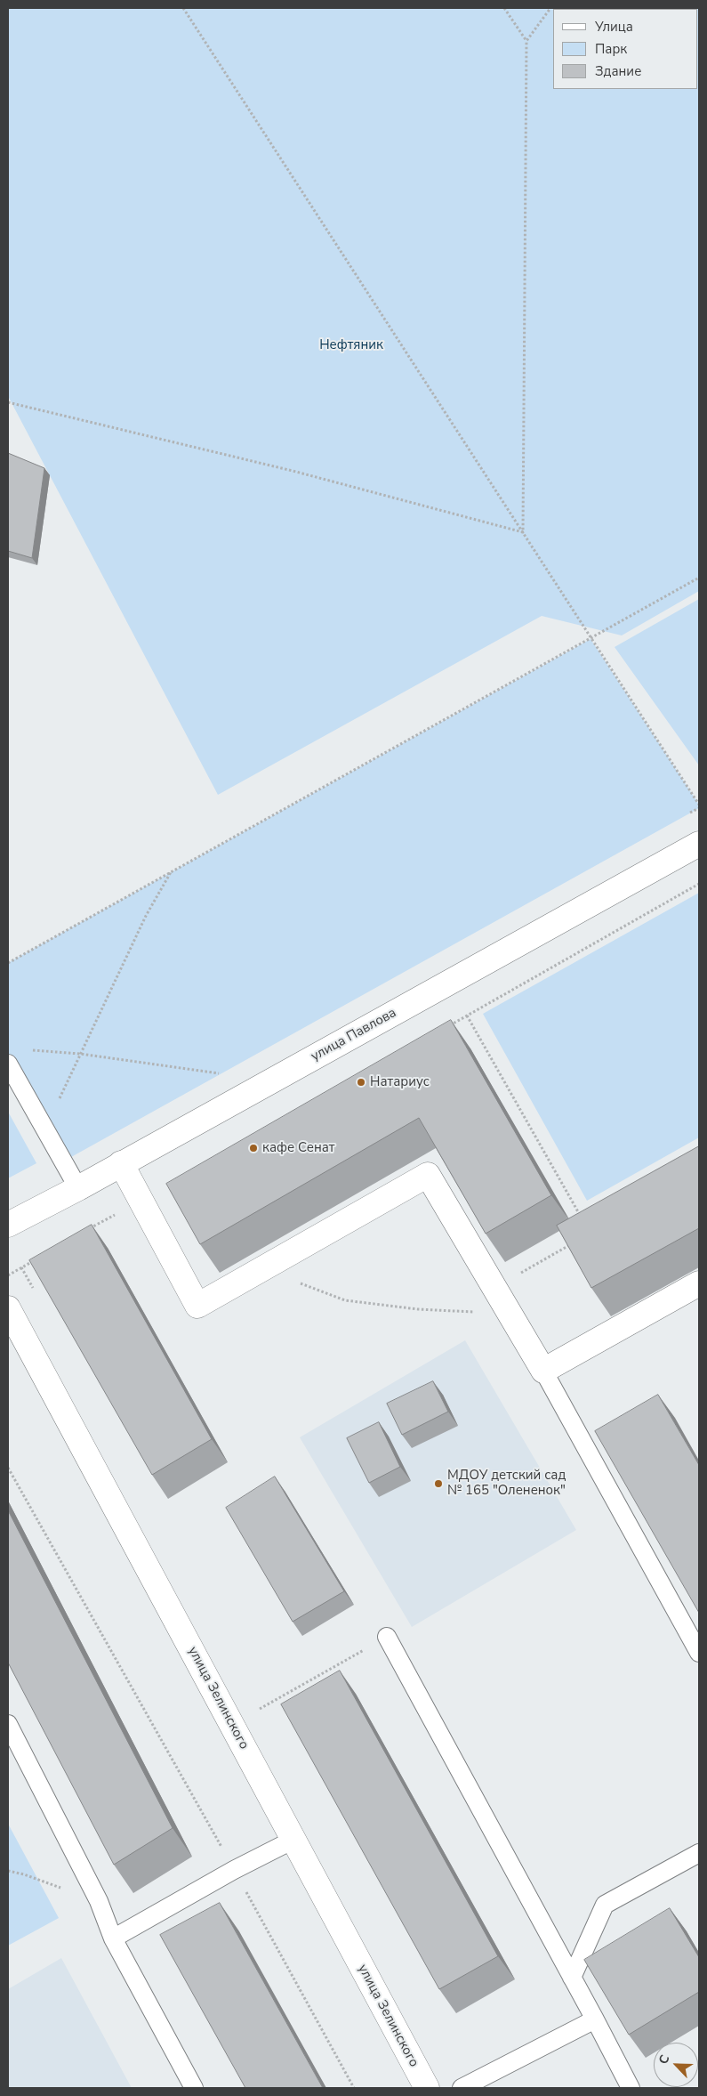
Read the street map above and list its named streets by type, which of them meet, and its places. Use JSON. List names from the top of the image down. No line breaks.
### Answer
{"streets":{"street":["улица Павлова","улица Зелинского"]},"parks":["Нефтяник"],"places":["Натариус","кафе Сенат","МДОУ детский сад № 165 \"Олененок\""],"legend":["Улица","Парк","Здание"],"north":"top left"}
